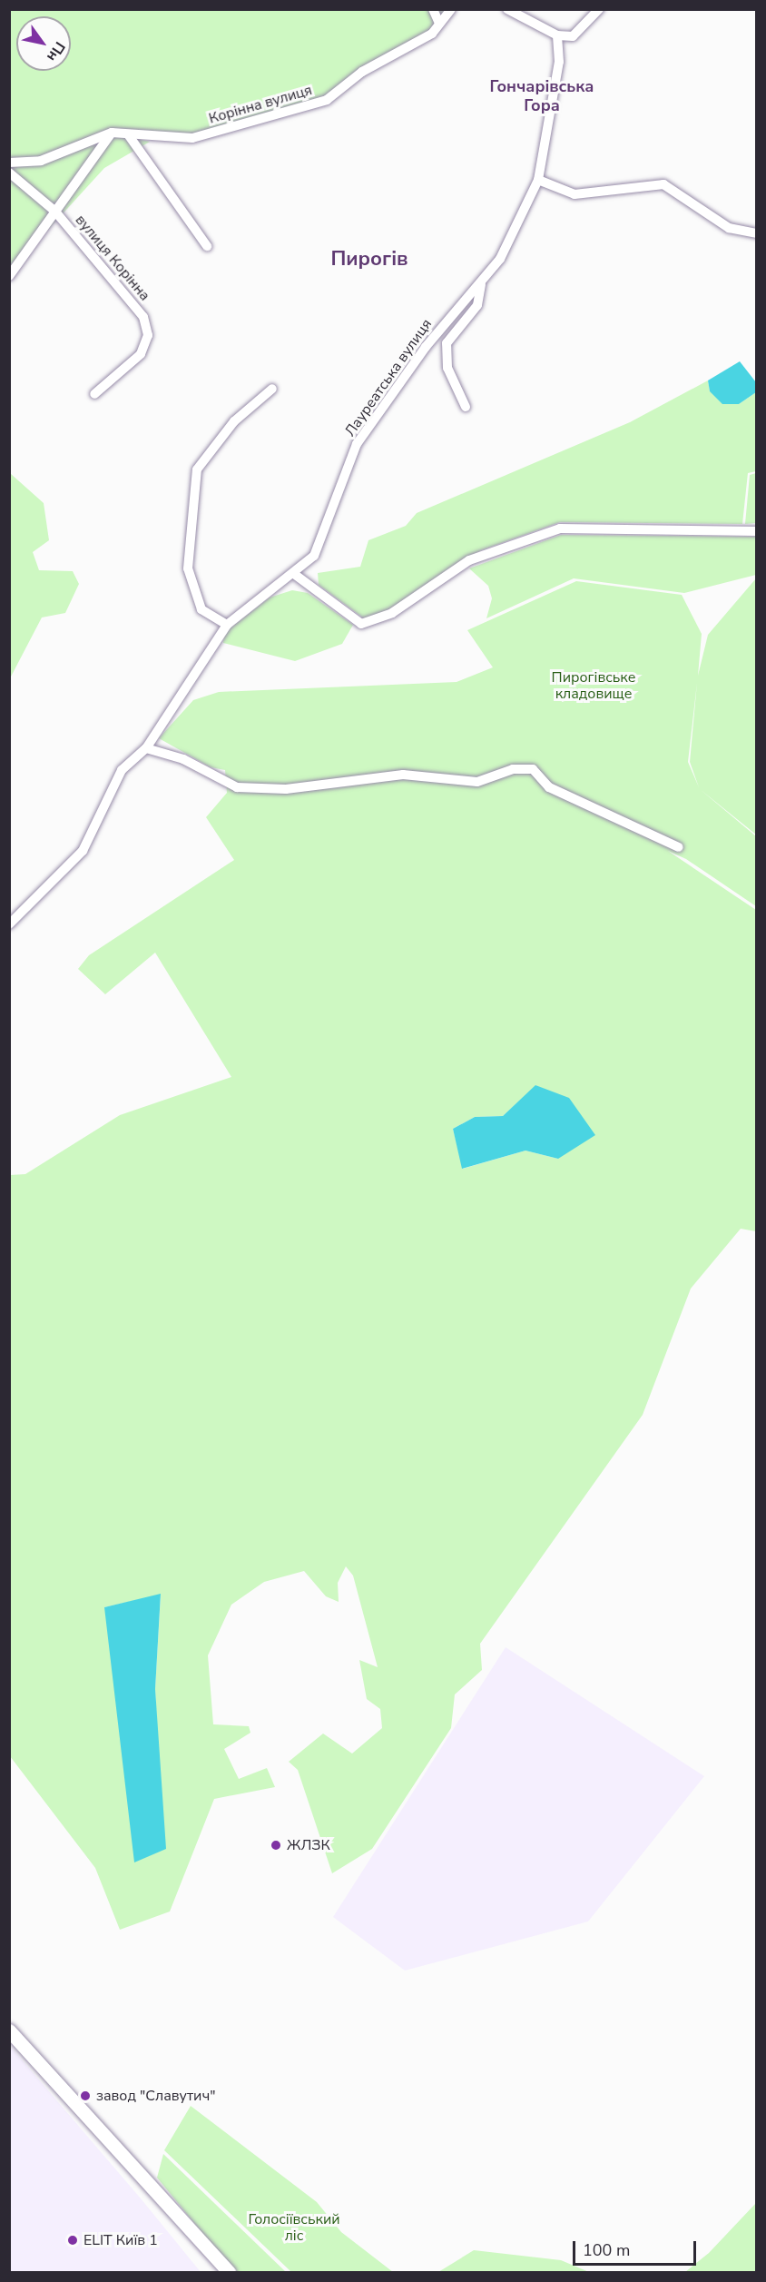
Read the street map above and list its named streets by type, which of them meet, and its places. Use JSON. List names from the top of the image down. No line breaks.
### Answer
{"streets":{"street":["Корінна вулиця","вулиця Корінна","Лауреатська вулиця"]},"districts":["Гончарівська Гора","Пирогів"],"parks":["Пирогівське кладовище","Голосіївський ліс"],"places":["ЖЛЗК","завод \"Славутич\"","ELIT Київ 1"],"scale_bar":"100 m","north":"bottom right"}
